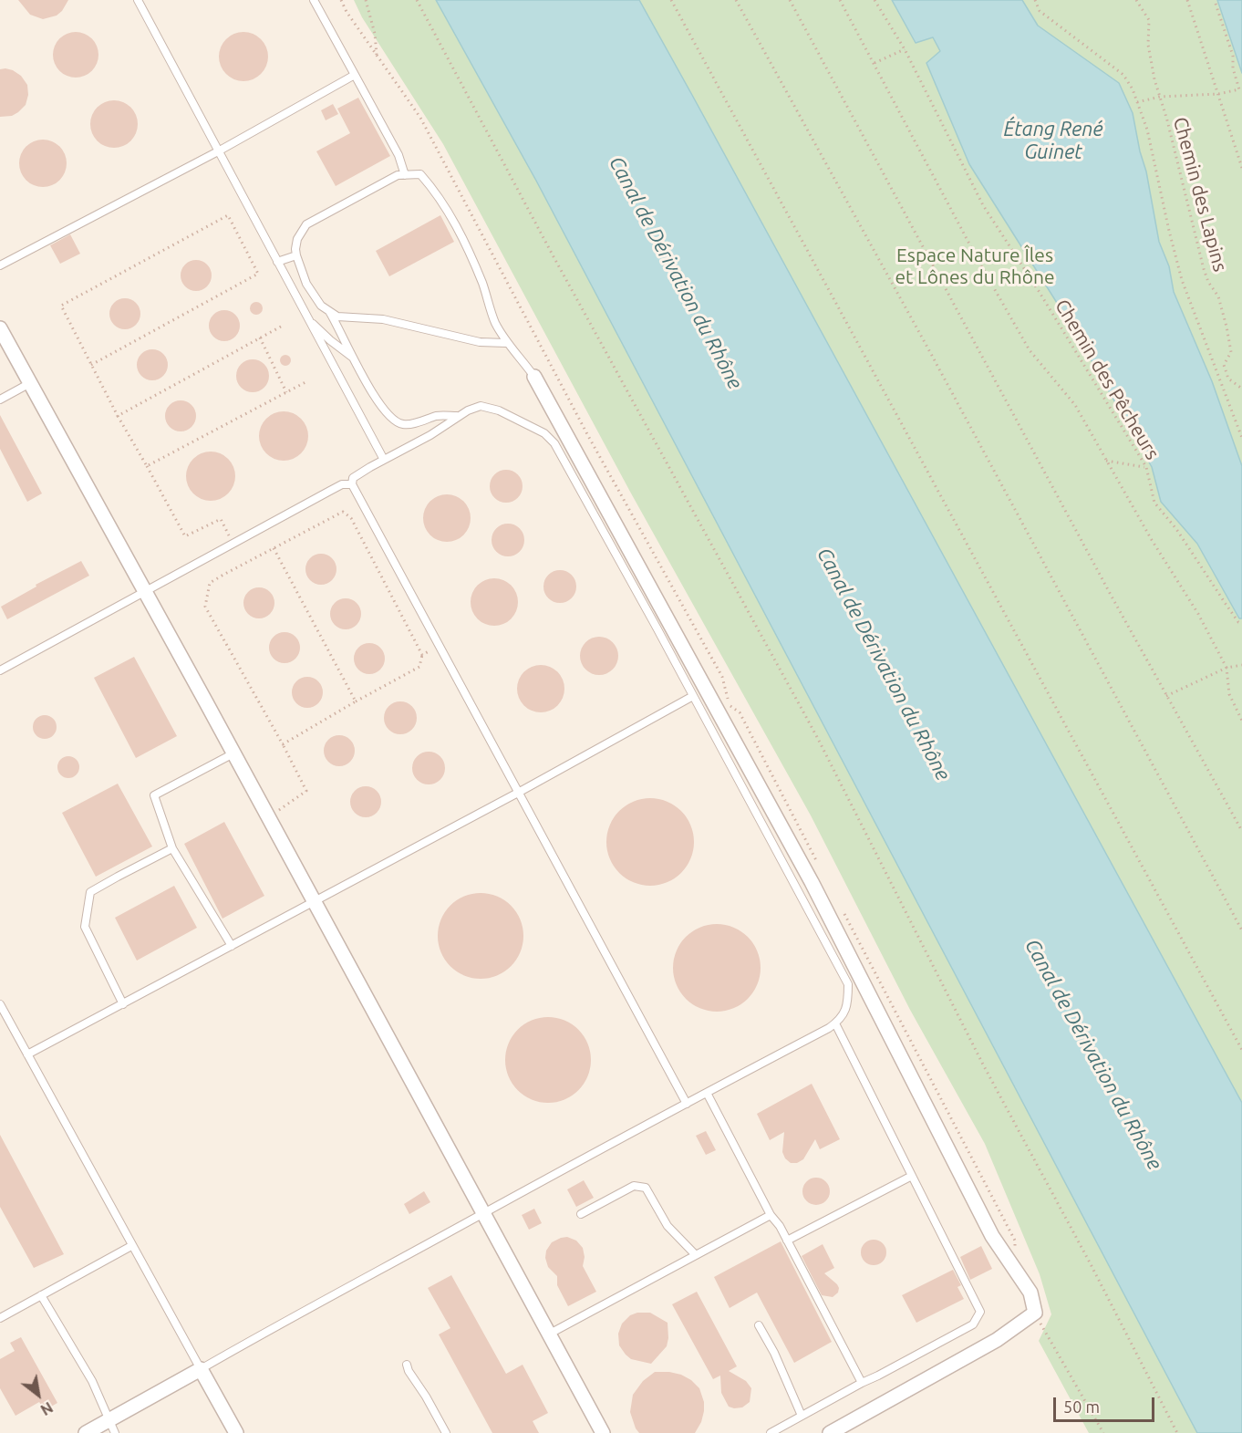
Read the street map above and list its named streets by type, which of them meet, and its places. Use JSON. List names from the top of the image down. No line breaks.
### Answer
{"streets":{"path":["Chemin des Lapins","Chemin des Pêcheurs"]},"water":["Étang René Guinet","Canal de Dérivation du Rhône"],"parks":["Espace Nature Îles et Lônes du Rhône"],"scale_bar":"50 m","north":"bottom right"}
